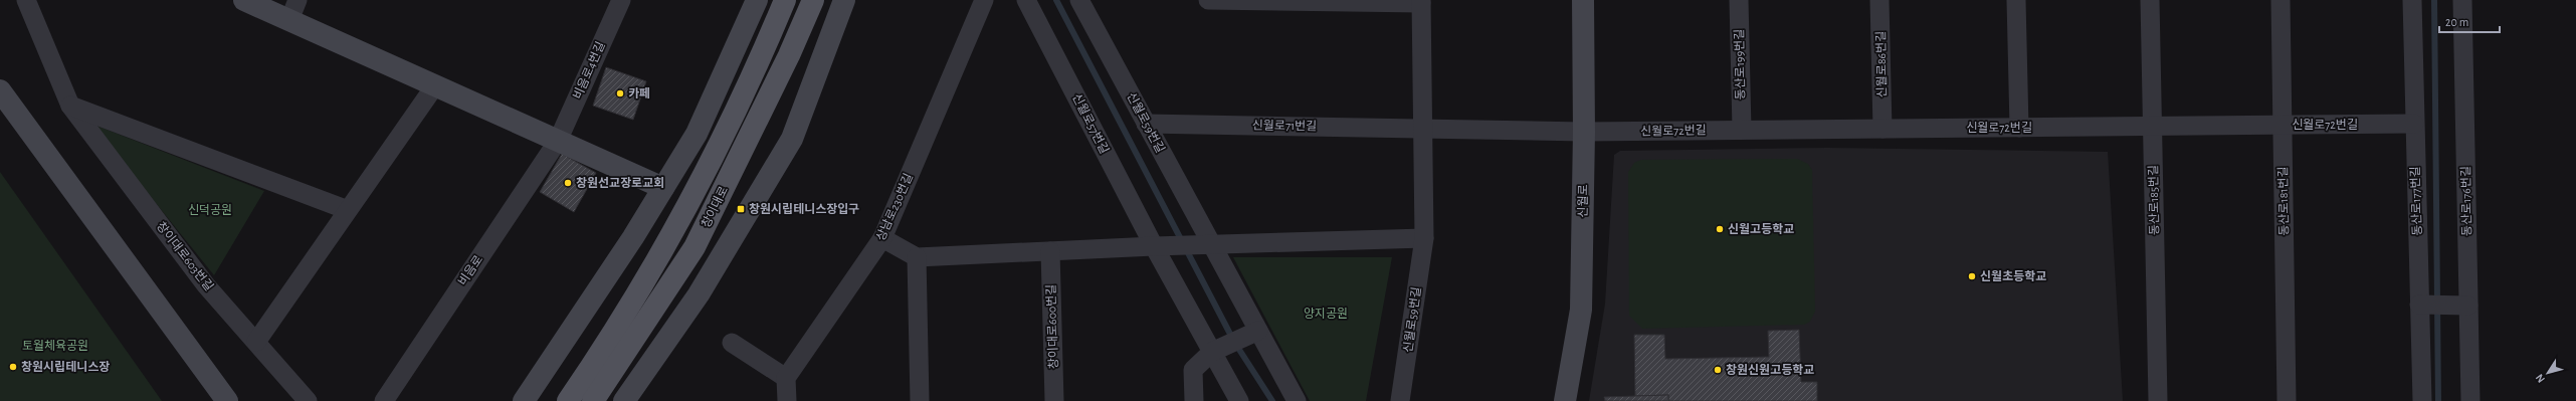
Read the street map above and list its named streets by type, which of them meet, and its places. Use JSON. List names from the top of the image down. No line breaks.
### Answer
{"streets":{"main road":["신월로","창이대로"],"street":["동산로199번길","신월로86번길","비음로4번길","신월로59번길","신월로57번길","신월로72번길","신월로71번길","동산로185번길","동산로181번길","동산로177번길","동산로176번길","상남로230번길","창이대로603번길","비음로","창이대로600번길"]},"crossings":[["동산로199번길","신월로72번길"],["신월로86번길","신월로72번길"],["비음로4번길","비음로"],["신월로59번길","신월로71번길"],["신월로72번길","신월로71번길"],["신월로72번길","동산로185번길"],["신월로72번길","신월로"],["신월로72번길","동산로181번길"],["신월로72번길","동산로177번길"],["신월로71번길","신월로"]],"parks":["신덕공원","양지공원","토월체육공원"],"places":{"other":["카페","창원선교장로교회","신월고등학교","신월초등학교","창원시립테니스장","창원신원고등학교"],"transit":["창원시립테니스장입구"]},"scale_bar":"20 m","north":"bottom left"}
